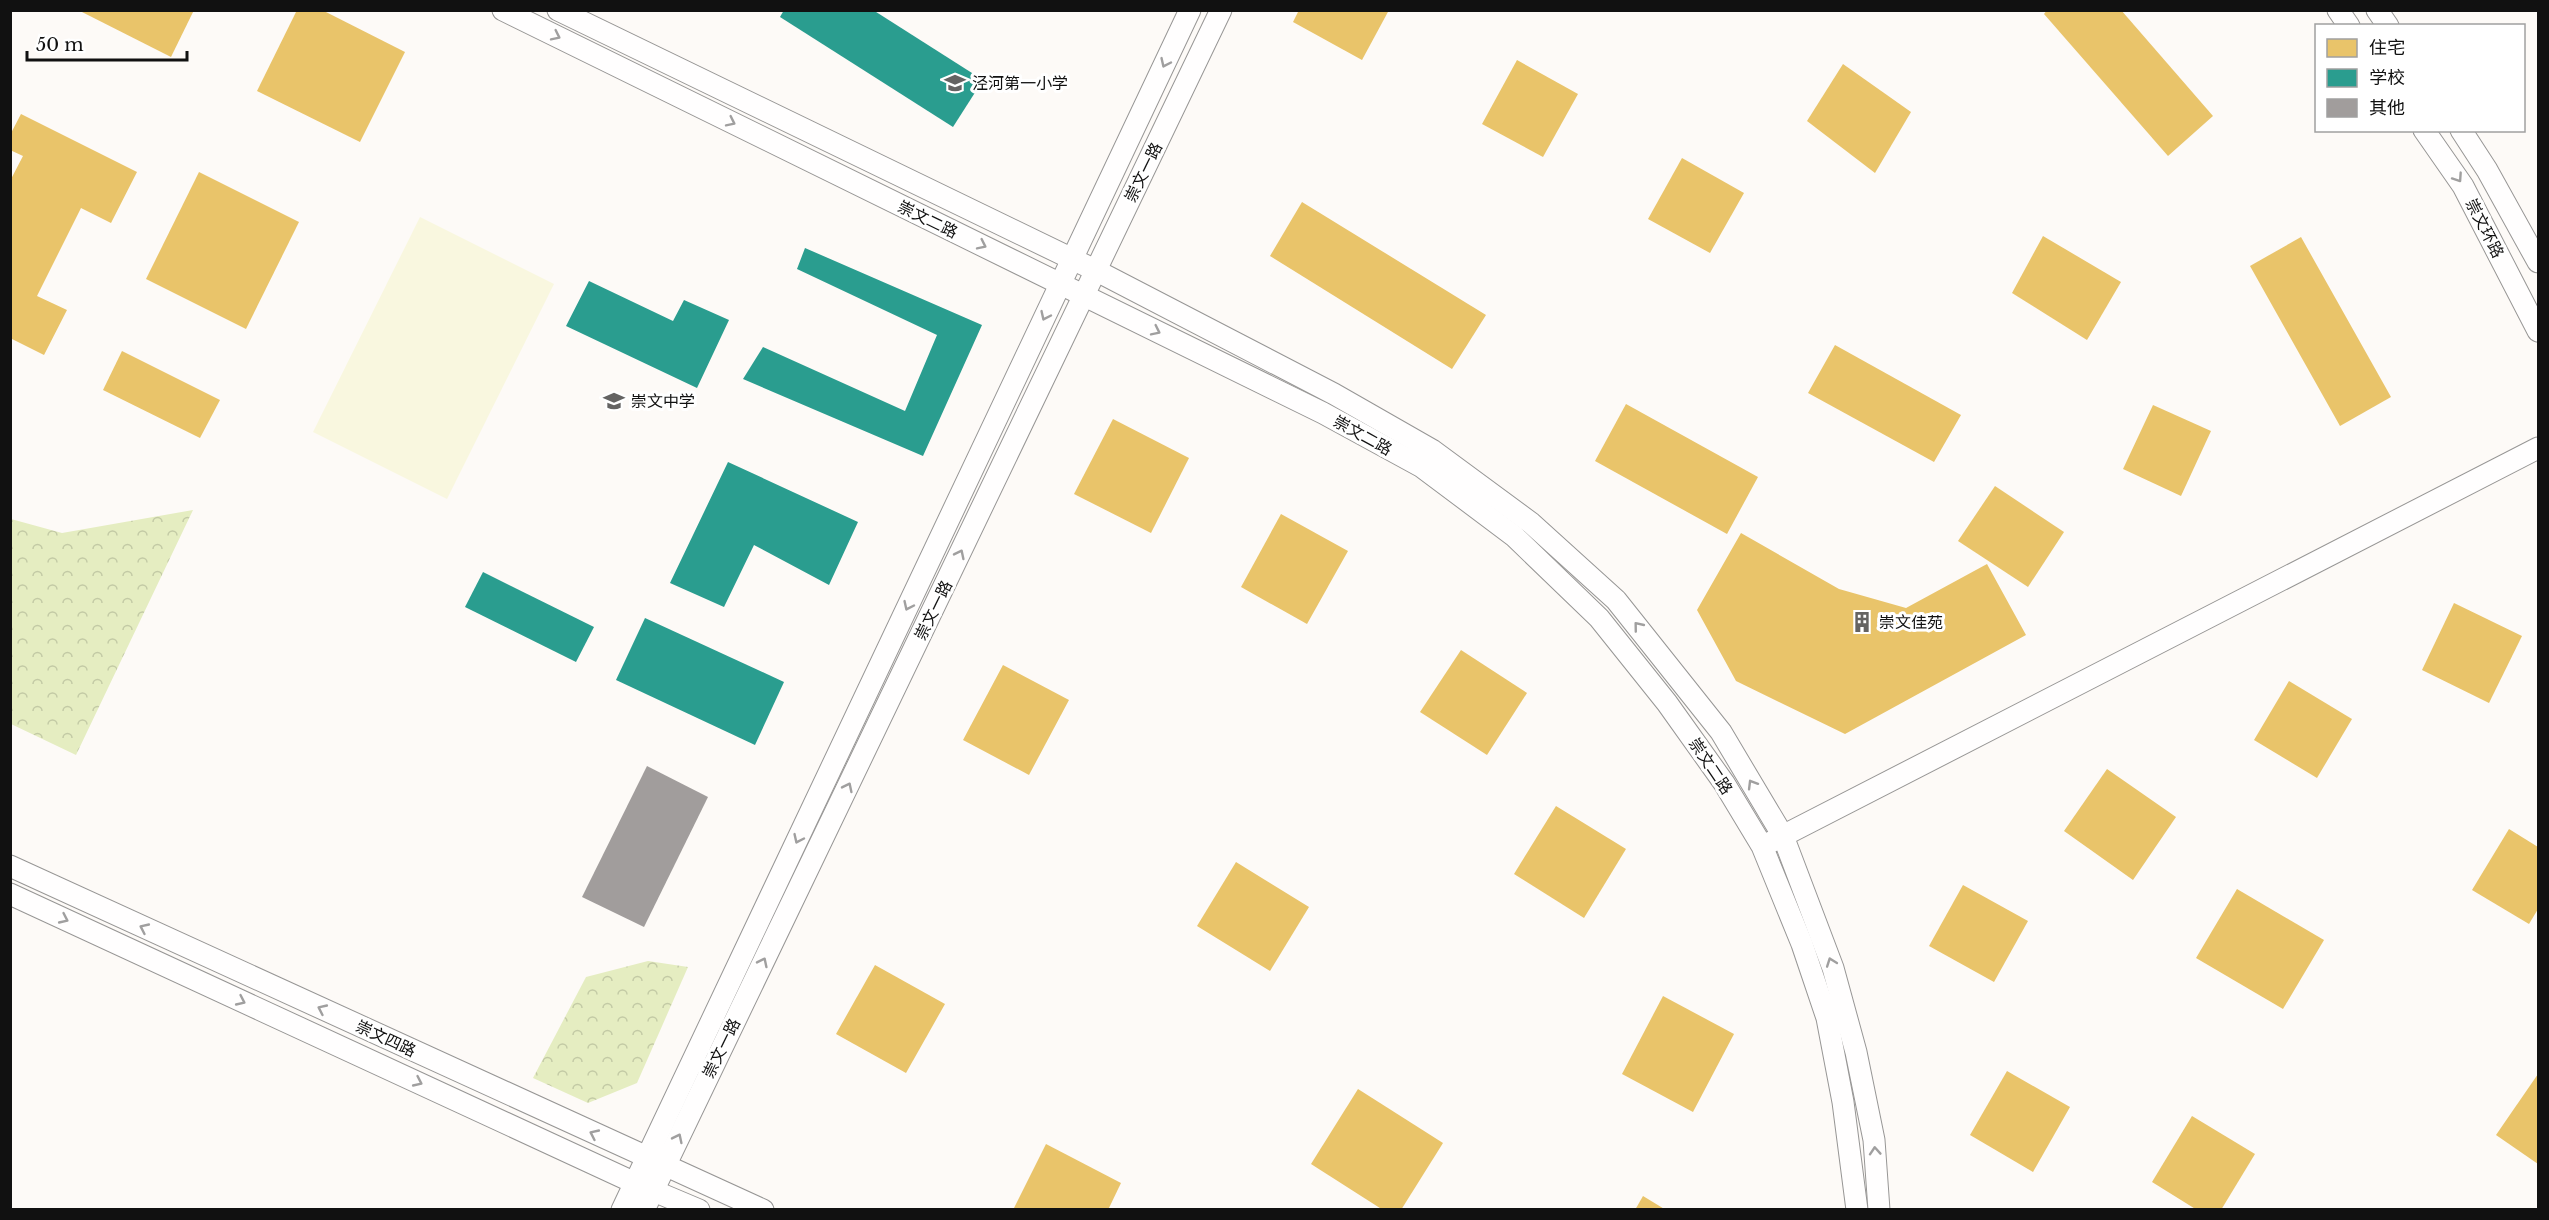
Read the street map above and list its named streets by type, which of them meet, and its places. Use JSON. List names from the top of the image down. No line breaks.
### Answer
{"streets":{"street":["崇文一路","崇文二路","崇文环路","崇文四路"]},"crossings":[["崇文一路","崇文二路"],["崇文一路","崇文四路"]],"places":{"school or university":["泾河第一小学","崇文中学"],"building":["崇文佳苑"]},"legend":["住宅","学校","其他"],"scale_bar":"50 m"}
